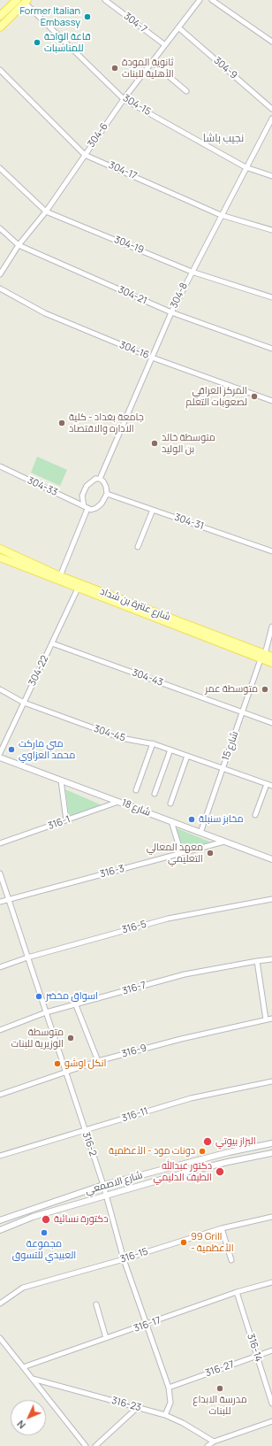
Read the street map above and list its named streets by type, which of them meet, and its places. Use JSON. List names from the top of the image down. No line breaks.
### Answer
{"streets":{"main road":["شارع عنترة بن شداد"],"street":["304-7","304-9","304-15","304-6","304-17","304-19","304-21","304-8","304-16","304-33","304-31","304-22","304-43","304-45","شارع 15","شارع 18","316-1","316-3","316-5","316-7","316-9","316-11","316-2","شارع الاصمعي","316-15","316-17","316-14","316-27","316-23"]},"crossings":[["304-7","304-6"],["304-9","304-6"],["304-15","304-6"],["304-15","304-8"],["304-6","304-17"],["304-6","304-19"],["304-6","304-21"],["304-17","304-8"],["304-19","304-8"],["304-21","304-8"],["304-8","304-16"],["304-8","304-33"],["304-8","304-31"],["304-33","304-31"],["شارع عنترة بن شداد","304-22"],["شارع عنترة بن شداد","شارع 15"],["304-22","304-43"],["304-22","304-45"],["304-43","شارع 15"],["304-45","شارع 15"],["شارع 15","شارع 18"],["شارع 18","316-1"],["شارع 18","316-3"],["316-3","316-2"],["316-5","316-2"],["316-7","316-2"],["316-9","316-2"],["316-11","316-2"],["316-2","شارع الاصمعي"],["316-2","316-15"],["316-2","316-17"],["316-2","316-27"],["316-2","316-23"],["316-17","316-14"],["316-14","316-27"]],"districts":["نجيب باشا"],"places":["Former Italian Embassy","قاعة الواحة للمناسبات","ثانوية المودة الأهلية للبنات","المركز العراقي لصعوبات التعلم","جامعة بغداد - كلية الاداره والاقتصاد","متوسطة خالد بن الوليد","متوسطة عمر","مني ماركت محمد العزاوي","مخابز سنبلة","معهد المعالي التعليمي","اسواق مخضر","متوسطة الوزيرية للبنات","انكل اوشو","البزاز بيوتي","دونات مود - الأعظمية","دكتور عبدالله الطيف الدليمي","دكتورة نسائية","مجموعة العبيدي للتسوق","99 Grill - الأعظمية","مدرسة الابداع للبنات"],"north":"bottom left"}
